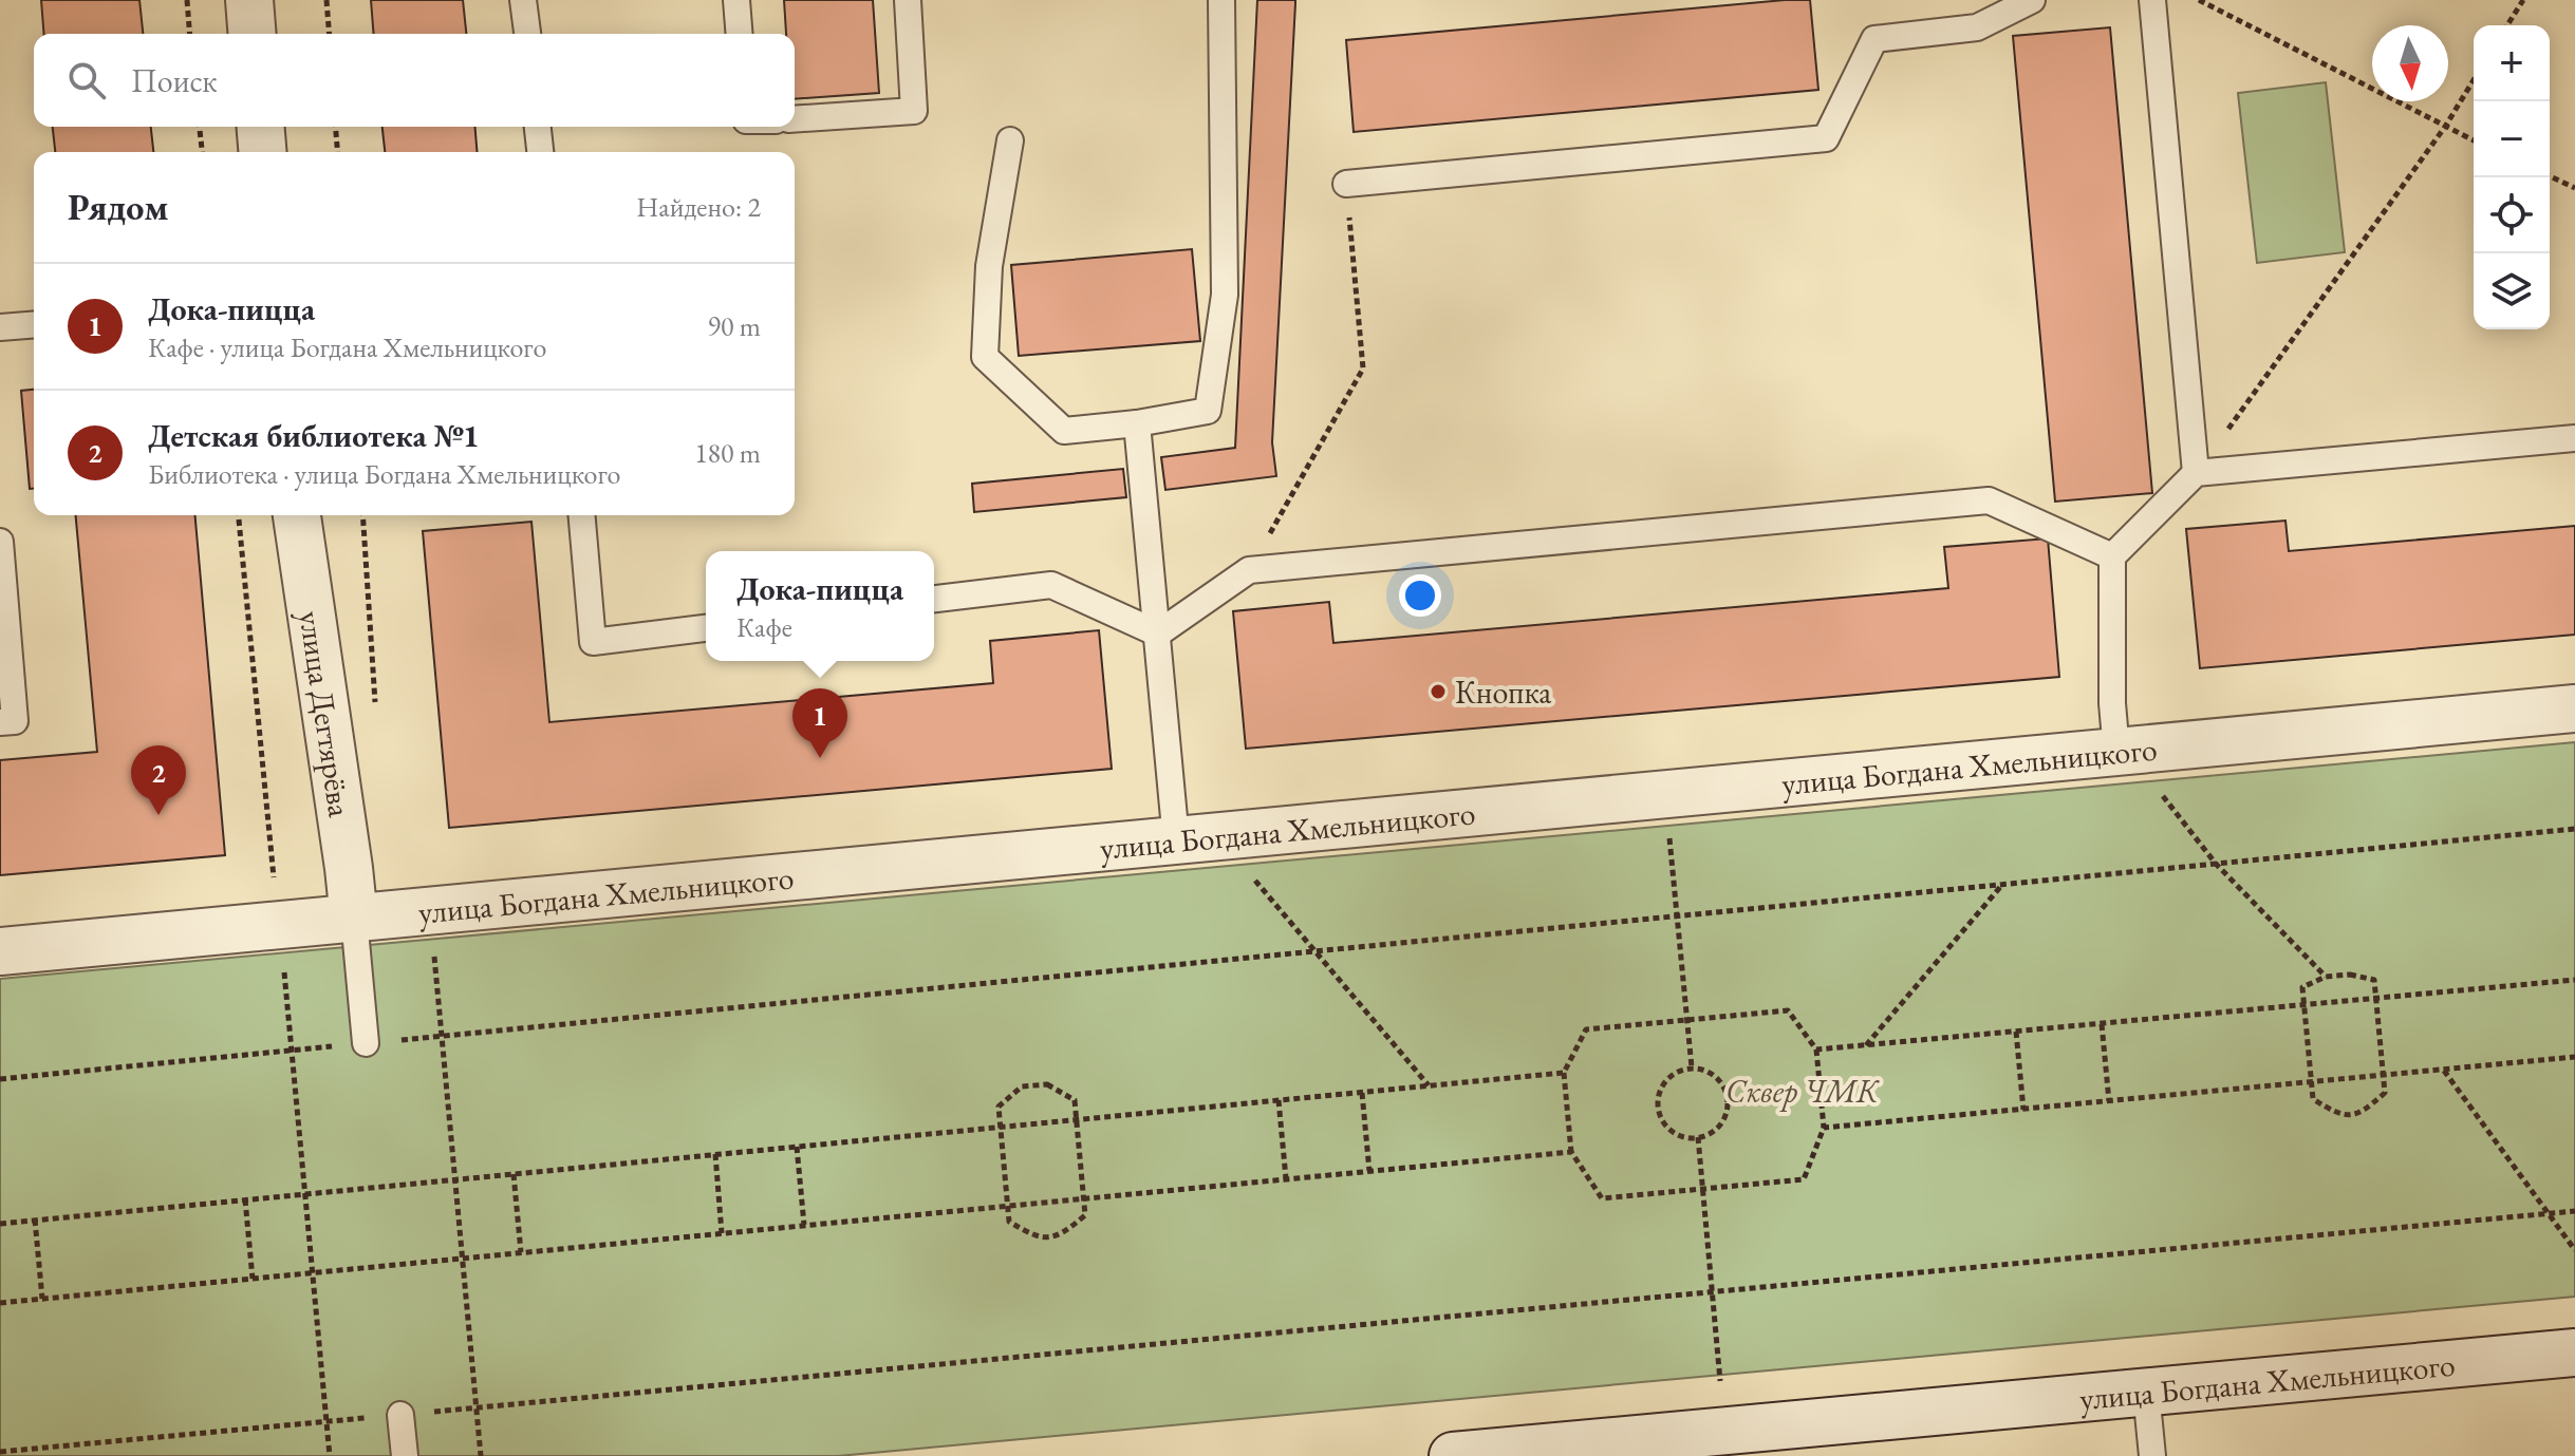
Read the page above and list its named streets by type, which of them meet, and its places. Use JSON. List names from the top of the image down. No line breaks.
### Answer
{"streets":{"street":["улица Дегтярёва","улица Богдана Хмельницкого"]},"crossings":[["улица Дегтярёва","улица Богдана Хмельницкого"]],"parks":["Сквер ЧМК"],"places":["Кнопка"],"north":"bottom","page":{"map_buttons":["+","−"],"search":"Поиск","heading":["Рядом","Найдено: 2"],"list":[{"mark":"1","name":"Дока-пицца","note":"Кафе · улица Богдана Хмельницкого","value":"90 m"},{"mark":"2","name":"Детская библиотека №1","note":"Библиотека · улица Богдана Хмельницкого","value":"180 m"}],"popup":["Дока-пицца","Кафе"],"pins":["1","2"]}}
